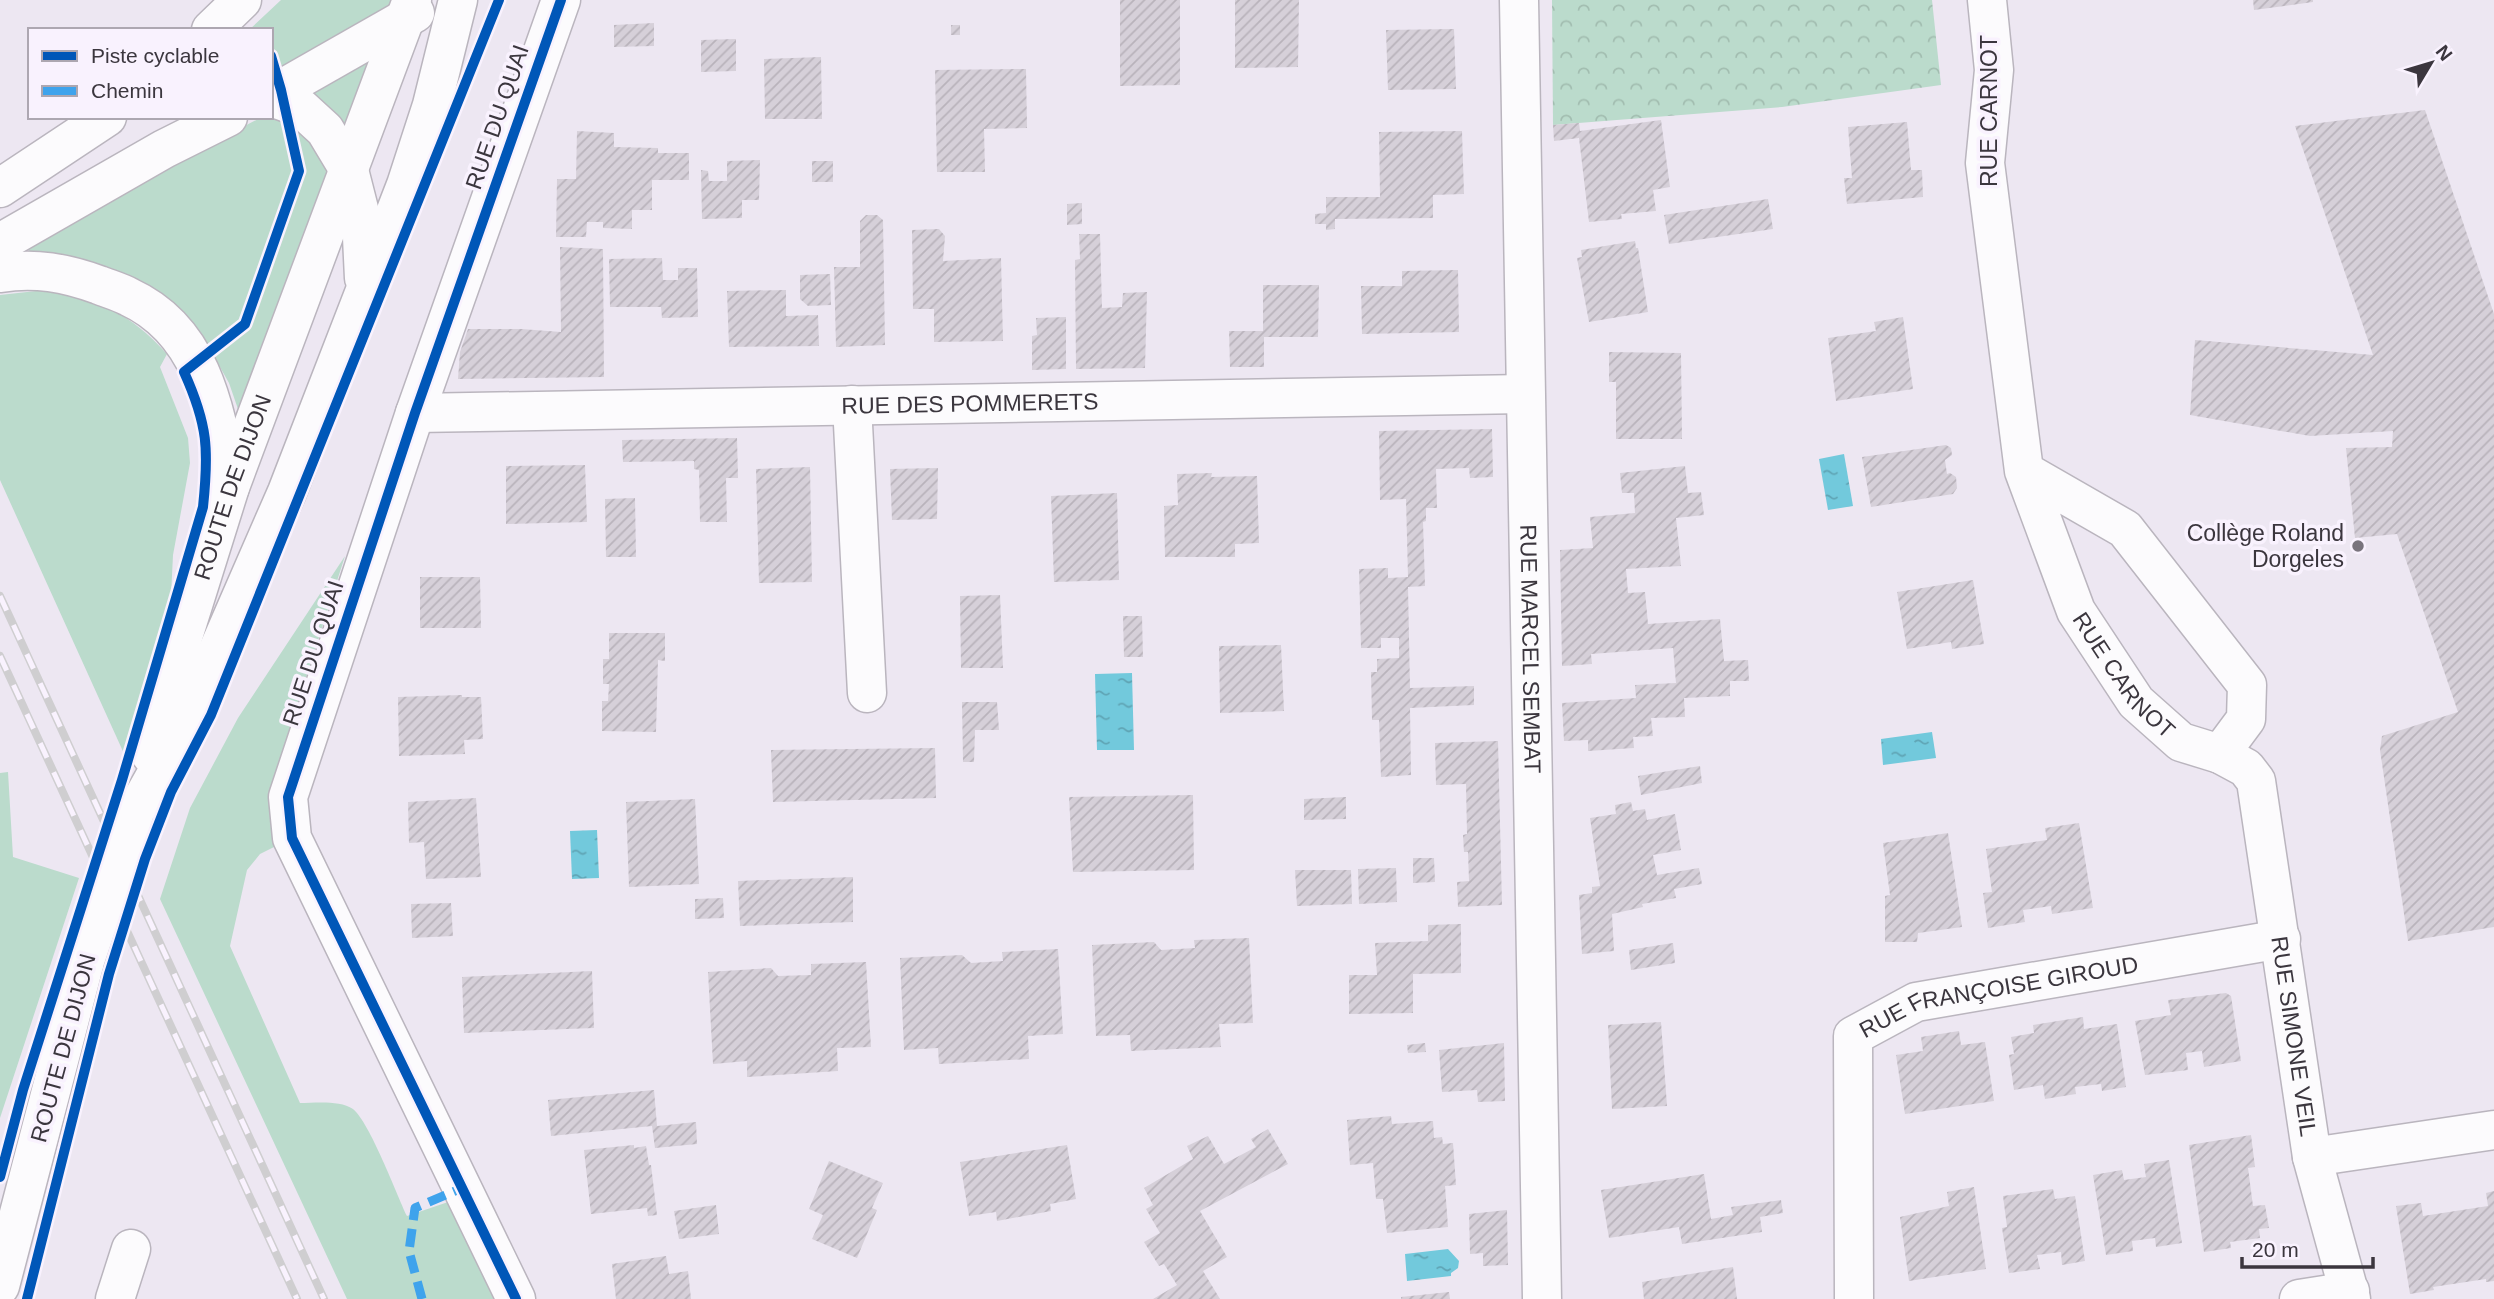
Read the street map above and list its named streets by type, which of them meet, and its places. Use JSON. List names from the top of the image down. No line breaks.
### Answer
{"streets":{"street":["RUE CARNOT","RUE DU QUAI","RUE DES POMMERETS","ROUTE DE DIJON","RUE MARCEL SEMBAT","RUE FRANÇOISE GIROUD","RUE SIMONE VEIL"]},"crossings":[["RUE CARNOT","RUE SIMONE VEIL"],["RUE DU QUAI","RUE DES POMMERETS"],["RUE DES POMMERETS","RUE MARCEL SEMBAT"],["RUE FRANÇOISE GIROUD","RUE SIMONE VEIL"]],"places":["Collège Roland Dorgeles"],"legend":["Piste cyclable","Chemin"],"scale_bar":"20 m","north":"top right"}
